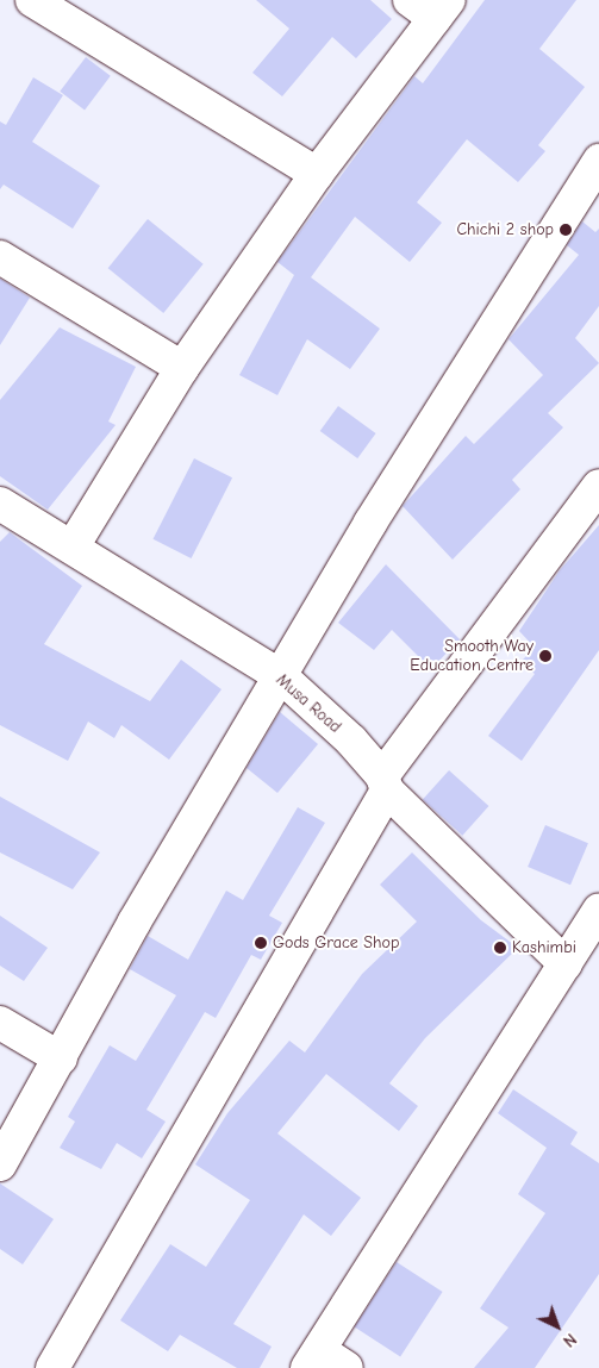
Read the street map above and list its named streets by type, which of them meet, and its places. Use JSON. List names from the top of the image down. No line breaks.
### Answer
{"streets":{"street":["Musa Road"]},"places":["Chichi 2 shop","Smooth Way Education Centre","Gods Grace Shop","Kashimbi"],"north":"bottom right"}
